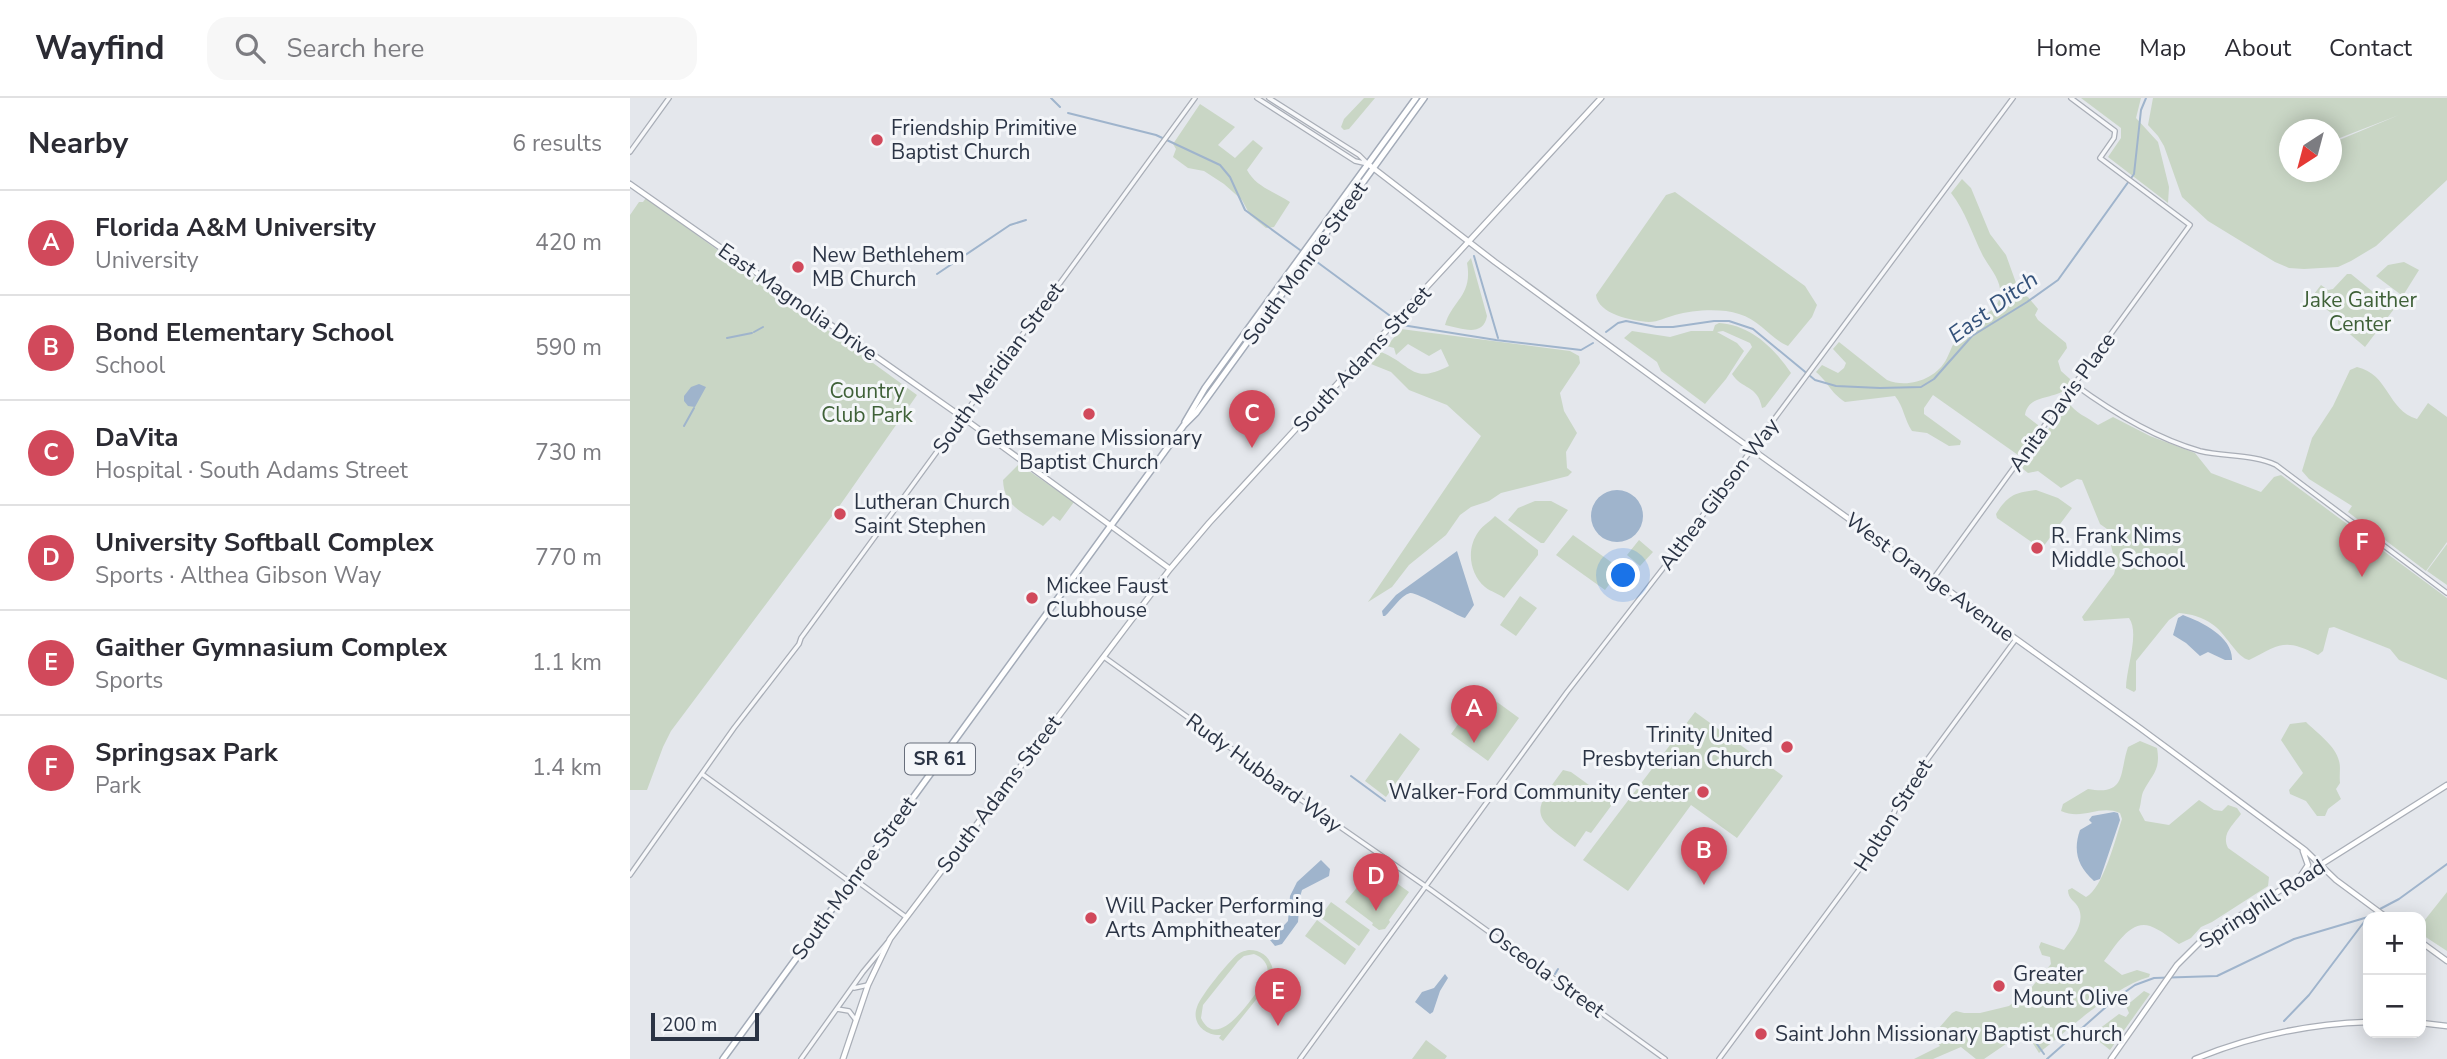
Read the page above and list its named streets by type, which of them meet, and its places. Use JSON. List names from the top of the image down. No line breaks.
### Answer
{"streets":{"main road":["South Monroe Street","East Magnolia Drive","South Adams Street","West Orange Avenue","SR 61","Springhill Road"],"street":["South Meridian Street","Anita Davis Place","Althea Gibson Way","Rudy Hubbard Way","Holton Street","Osceola Street"]},"crossings":[["South Monroe Street","East Magnolia Drive"],["South Monroe Street","West Orange Avenue"],["East Magnolia Drive","South Adams Street"],["East Magnolia Drive","South Meridian Street"],["South Adams Street","West Orange Avenue"],["South Adams Street","Rudy Hubbard Way"],["Anita Davis Place","West Orange Avenue"],["Althea Gibson Way","West Orange Avenue"],["Althea Gibson Way","Rudy Hubbard Way"],["Althea Gibson Way","Osceola Street"],["West Orange Avenue","Holton Street"],["West Orange Avenue","Springhill Road"],["Rudy Hubbard Way","Osceola Street"]],"water":["East Ditch"],"parks":["Jake Gaither Center","Country Club Park"],"places":["Friendship Primitive Baptist Church","New Bethlehem MB Church","Gethsemane Missionary Baptist Church","Lutheran Church Saint Stephen","R. Frank Nims Middle School","Mickee Faust Clubhouse","Trinity United Presbyterian Church","Walker-Ford Community Center","Will Packer Performing Arts Amphitheater","Greater Mount Olive","Saint John Missionary Baptist Church"],"scale_bar":"200 m","north":"bottom left","page":{"header":"Wayfind","search":"Search here","nav":["Home","Map","About","Contact"],"heading":["Nearby","6 results"],"list":[{"mark":"A","name":"Florida A&M University","note":"University","value":"420 m"},{"mark":"B","name":"Bond Elementary School","note":"School","value":"590 m"},{"mark":"C","name":"DaVita","note":"Hospital · South Adams Street","value":"730 m"},{"mark":"D","name":"University Softball Complex","note":"Sports · Althea Gibson Way","value":"770 m"},{"mark":"E","name":"Gaither Gymnasium Complex","note":"Sports","value":"1.1 km"},{"mark":"F","name":"Springsax Park","note":"Park","value":"1.4 km"}],"pins":["C","F","A","B","D","E"],"map_buttons":["+","−"],"scale":"200 m"}}
